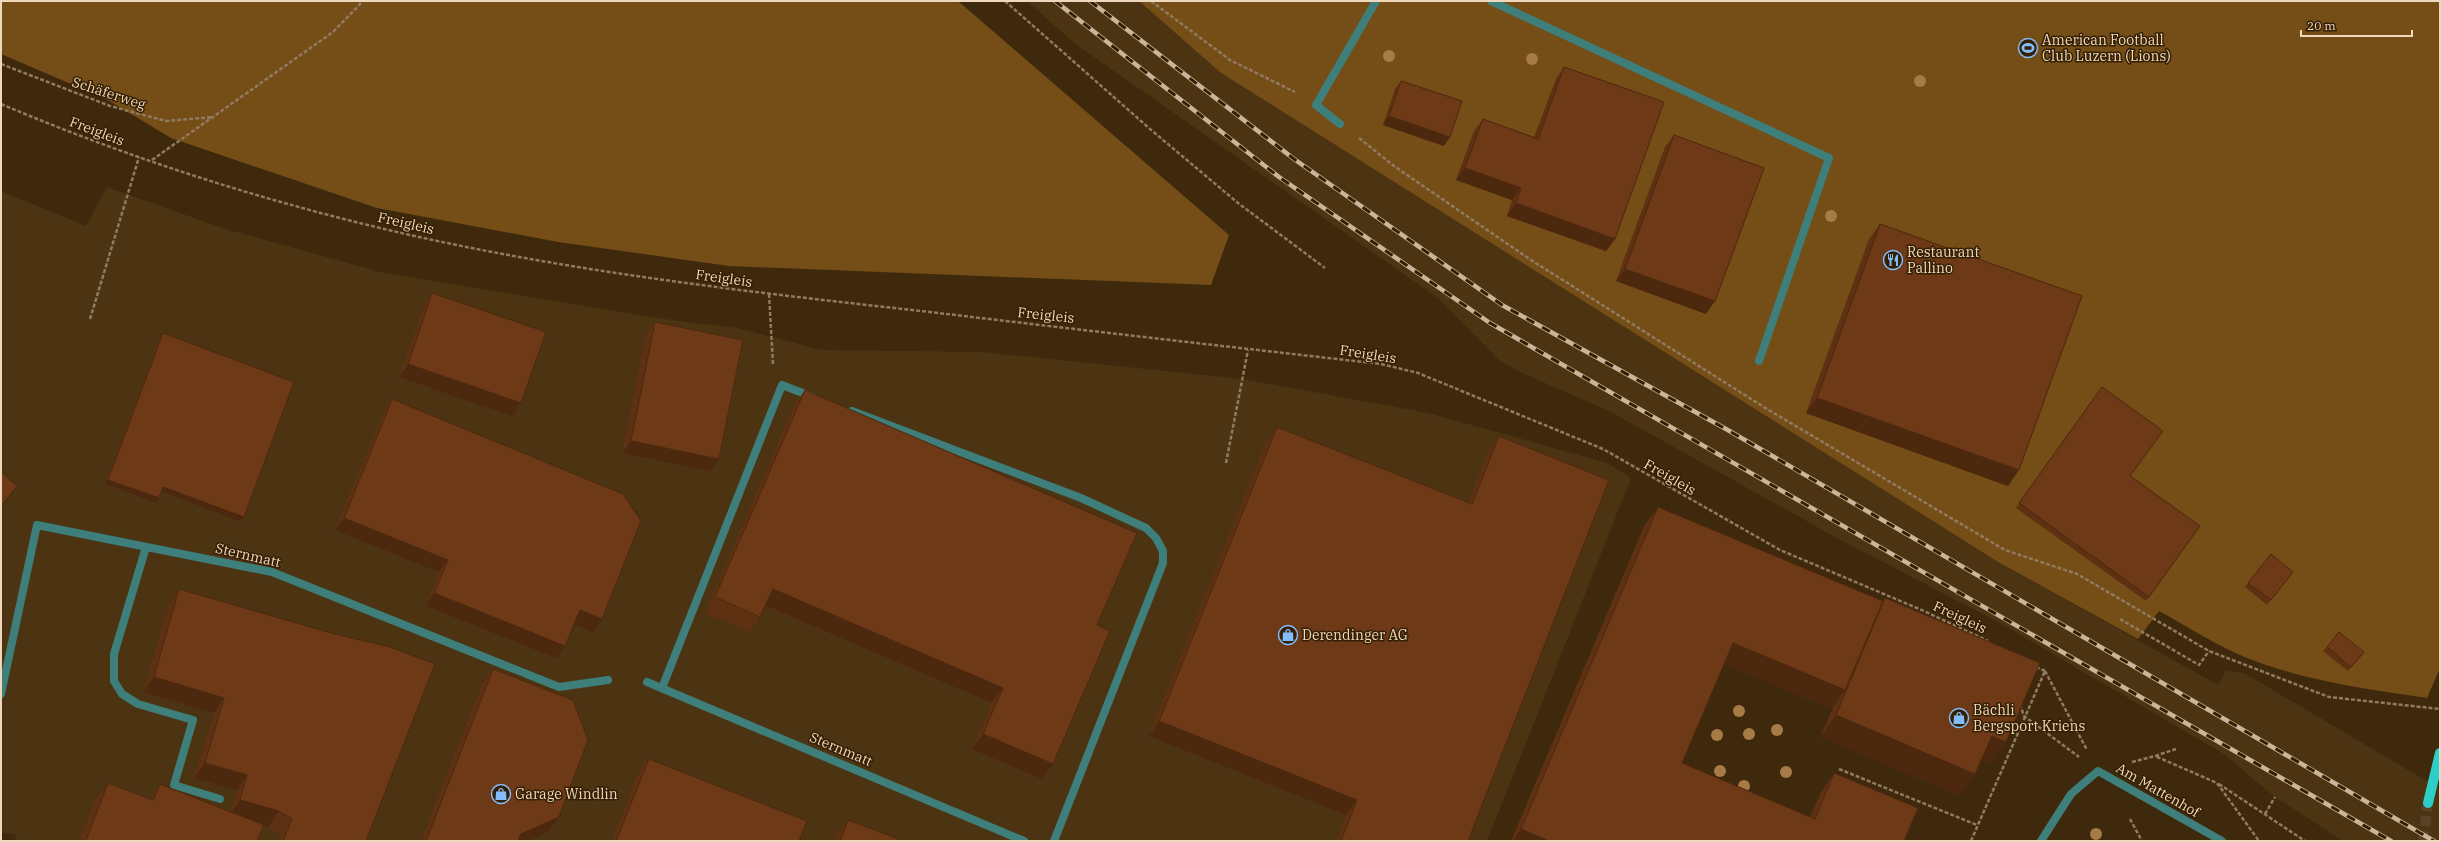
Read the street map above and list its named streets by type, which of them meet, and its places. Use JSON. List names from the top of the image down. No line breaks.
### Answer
{"streets":{"street":["Sternmatt","Am Mattenhof"],"path":["Schäferweg","Freigleis"]},"places":{"sports":["American Football Club Luzern (Lions)"],"restaurant":["Restaurant Pallino"],"shop":["Derendinger AG","Bächli Bergsport Kriens","Garage Windlin"]},"scale_bar":"20 m"}
